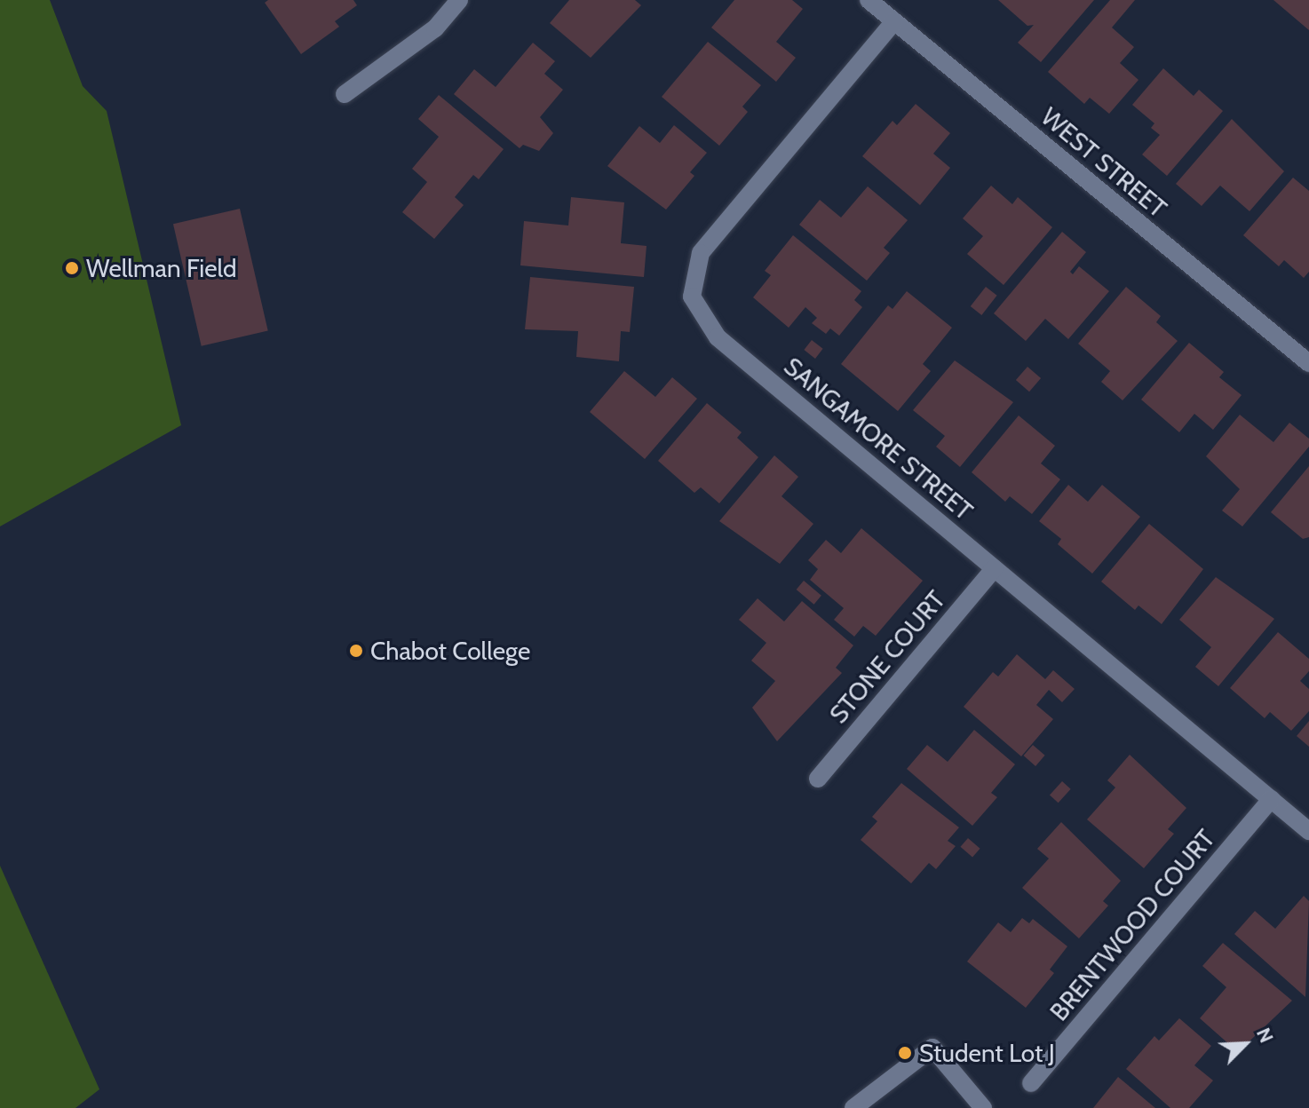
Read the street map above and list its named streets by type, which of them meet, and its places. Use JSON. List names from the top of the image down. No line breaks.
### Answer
{"streets":{"street":["WEST STREET","SANGAMORE STREET","STONE COURT","BRENTWOOD COURT"]},"crossings":[["WEST STREET","SANGAMORE STREET"],["SANGAMORE STREET","STONE COURT"],["SANGAMORE STREET","BRENTWOOD COURT"]],"places":["Wellman Field","Chabot College","Student Lot J"],"north":"top right"}
